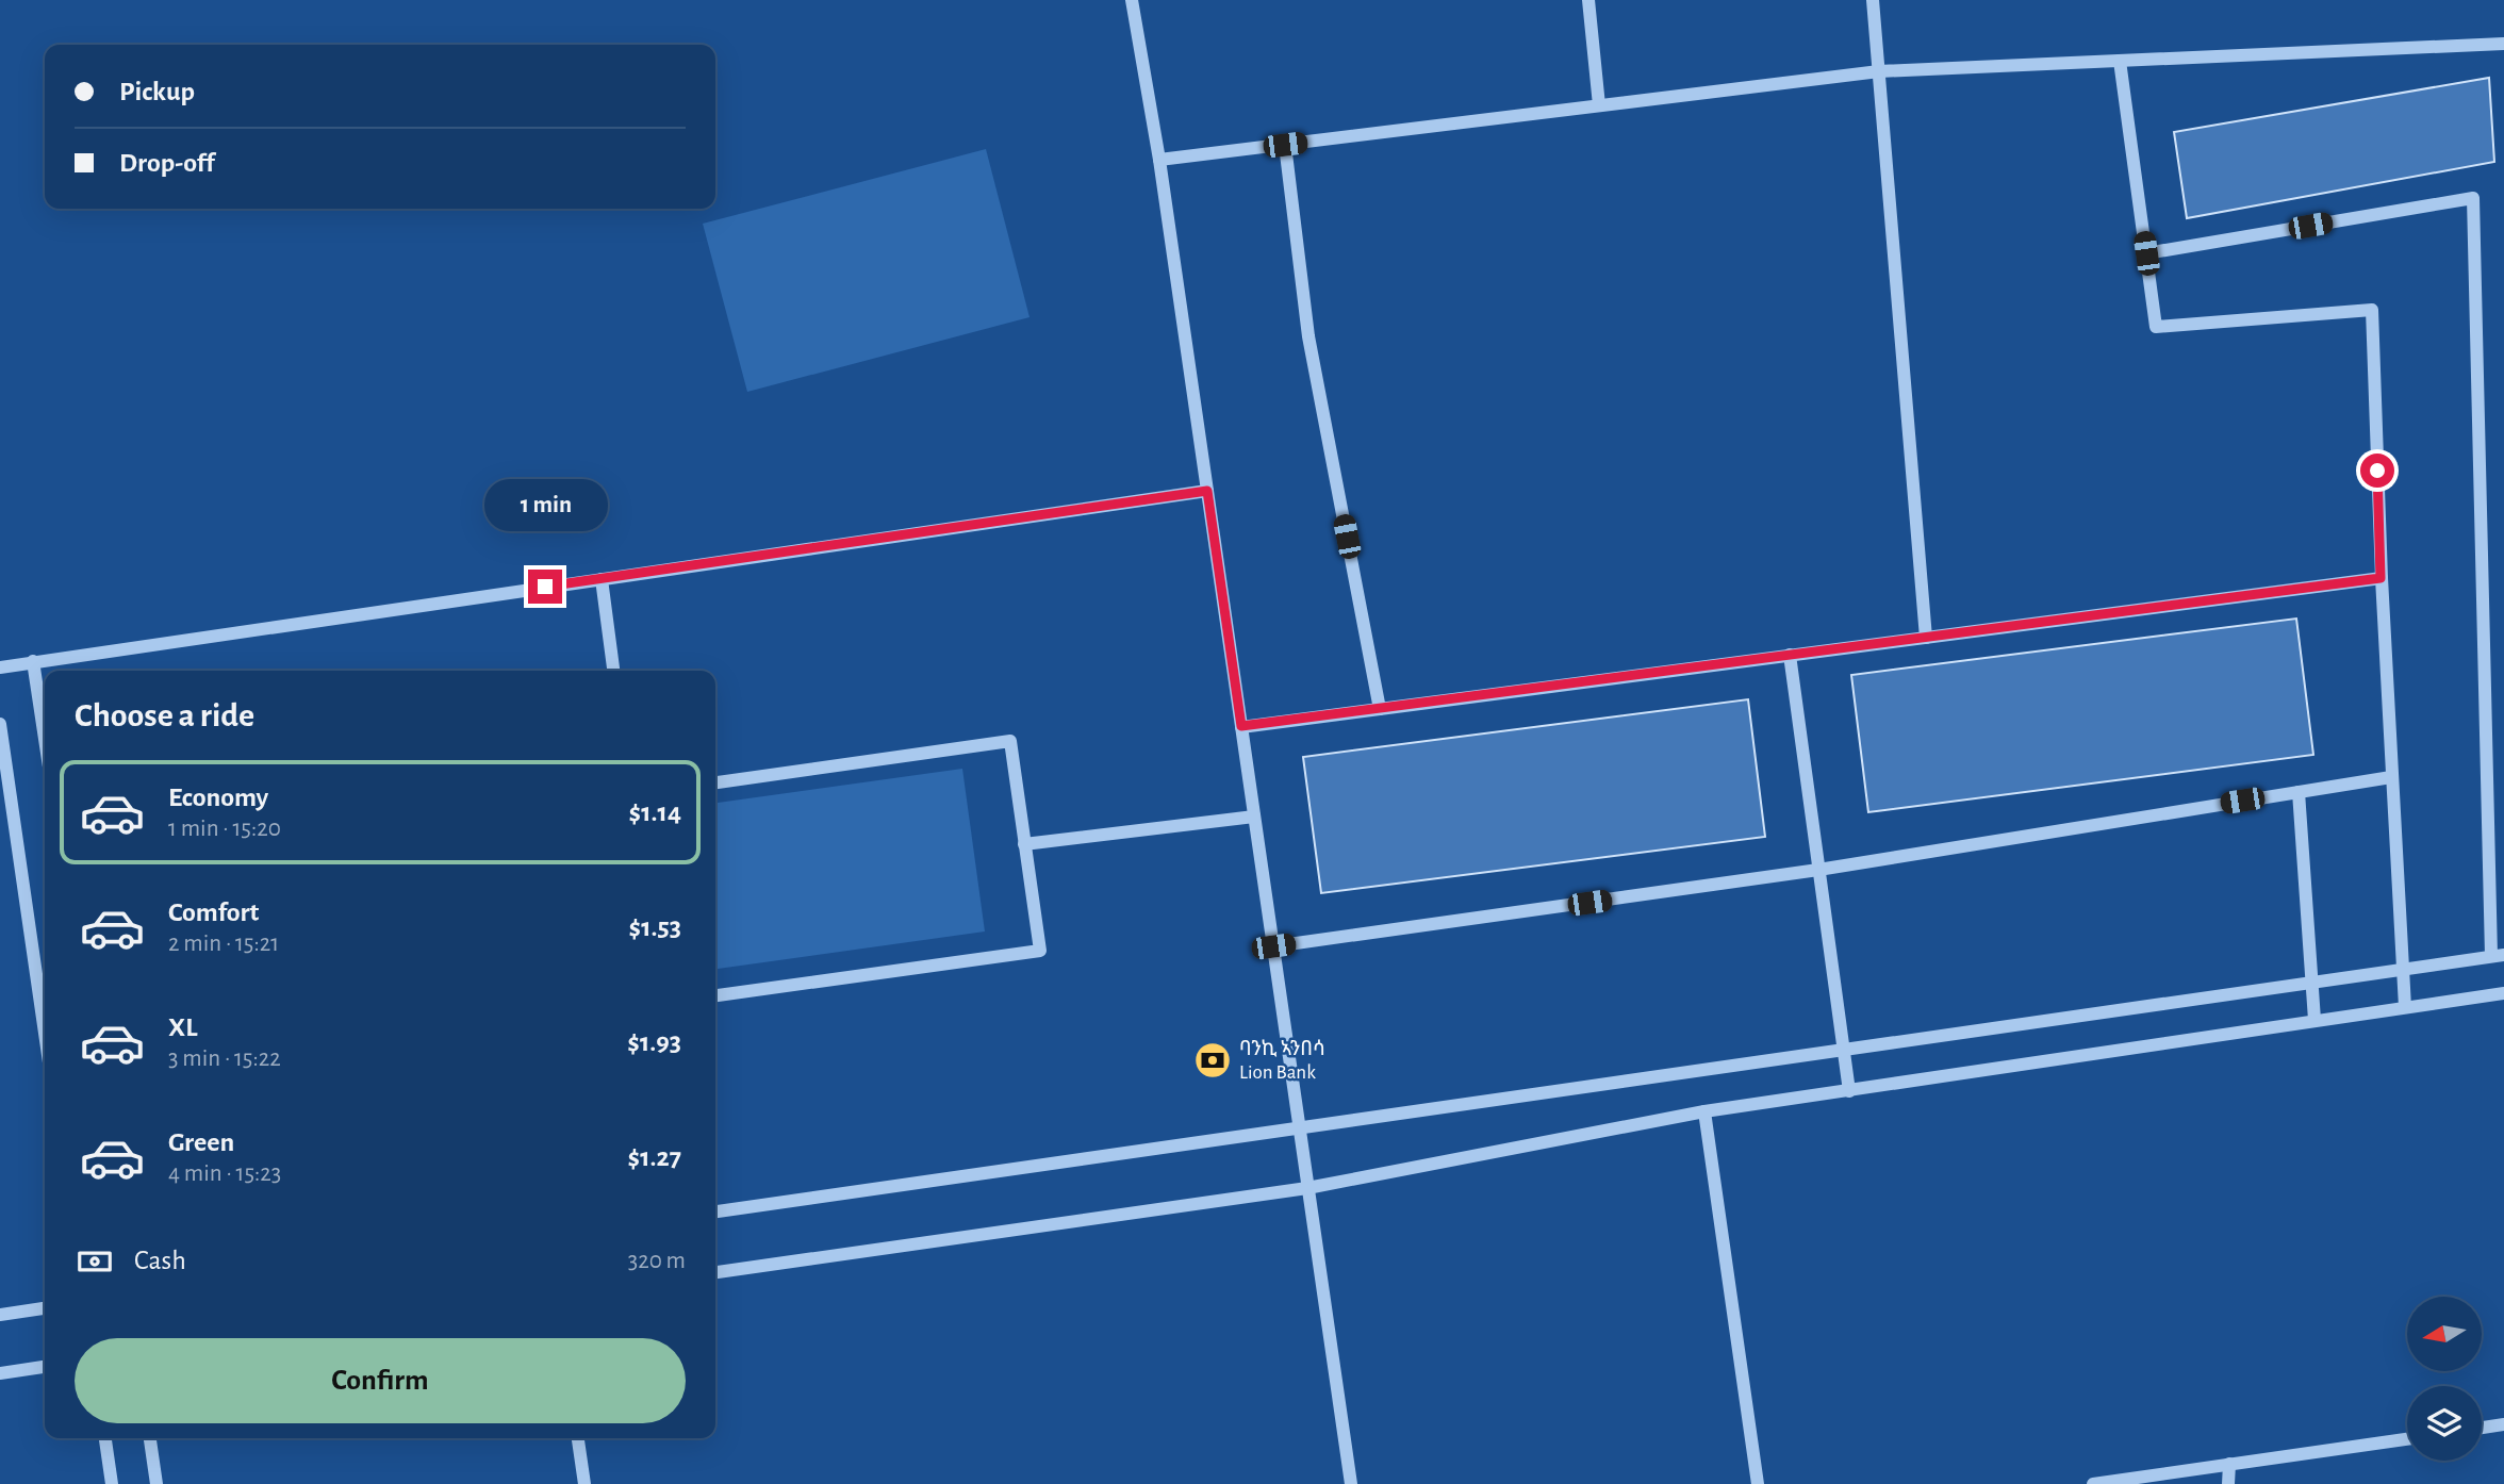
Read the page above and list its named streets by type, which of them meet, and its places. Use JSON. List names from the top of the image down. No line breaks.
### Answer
{"places":{"bank":["ባንኪ ኣንበሳ Lion Bank"]},"north":"left","page":{"banner":["Pickup","Drop-off"],"bubble":"1 min","heading":"Choose a ride","list":[{"name":"Economy","note":"1 min · 15:20","value":"$1.14"},{"name":"Comfort","note":"2 min · 15:21","value":"$1.53"},{"name":"XL","note":"3 min · 15:22","value":"$1.93"},{"name":"Green","note":"4 min · 15:23","value":"$1.27"}],"pay":["Cash","320 m"],"buttons":"Confirm"}}
